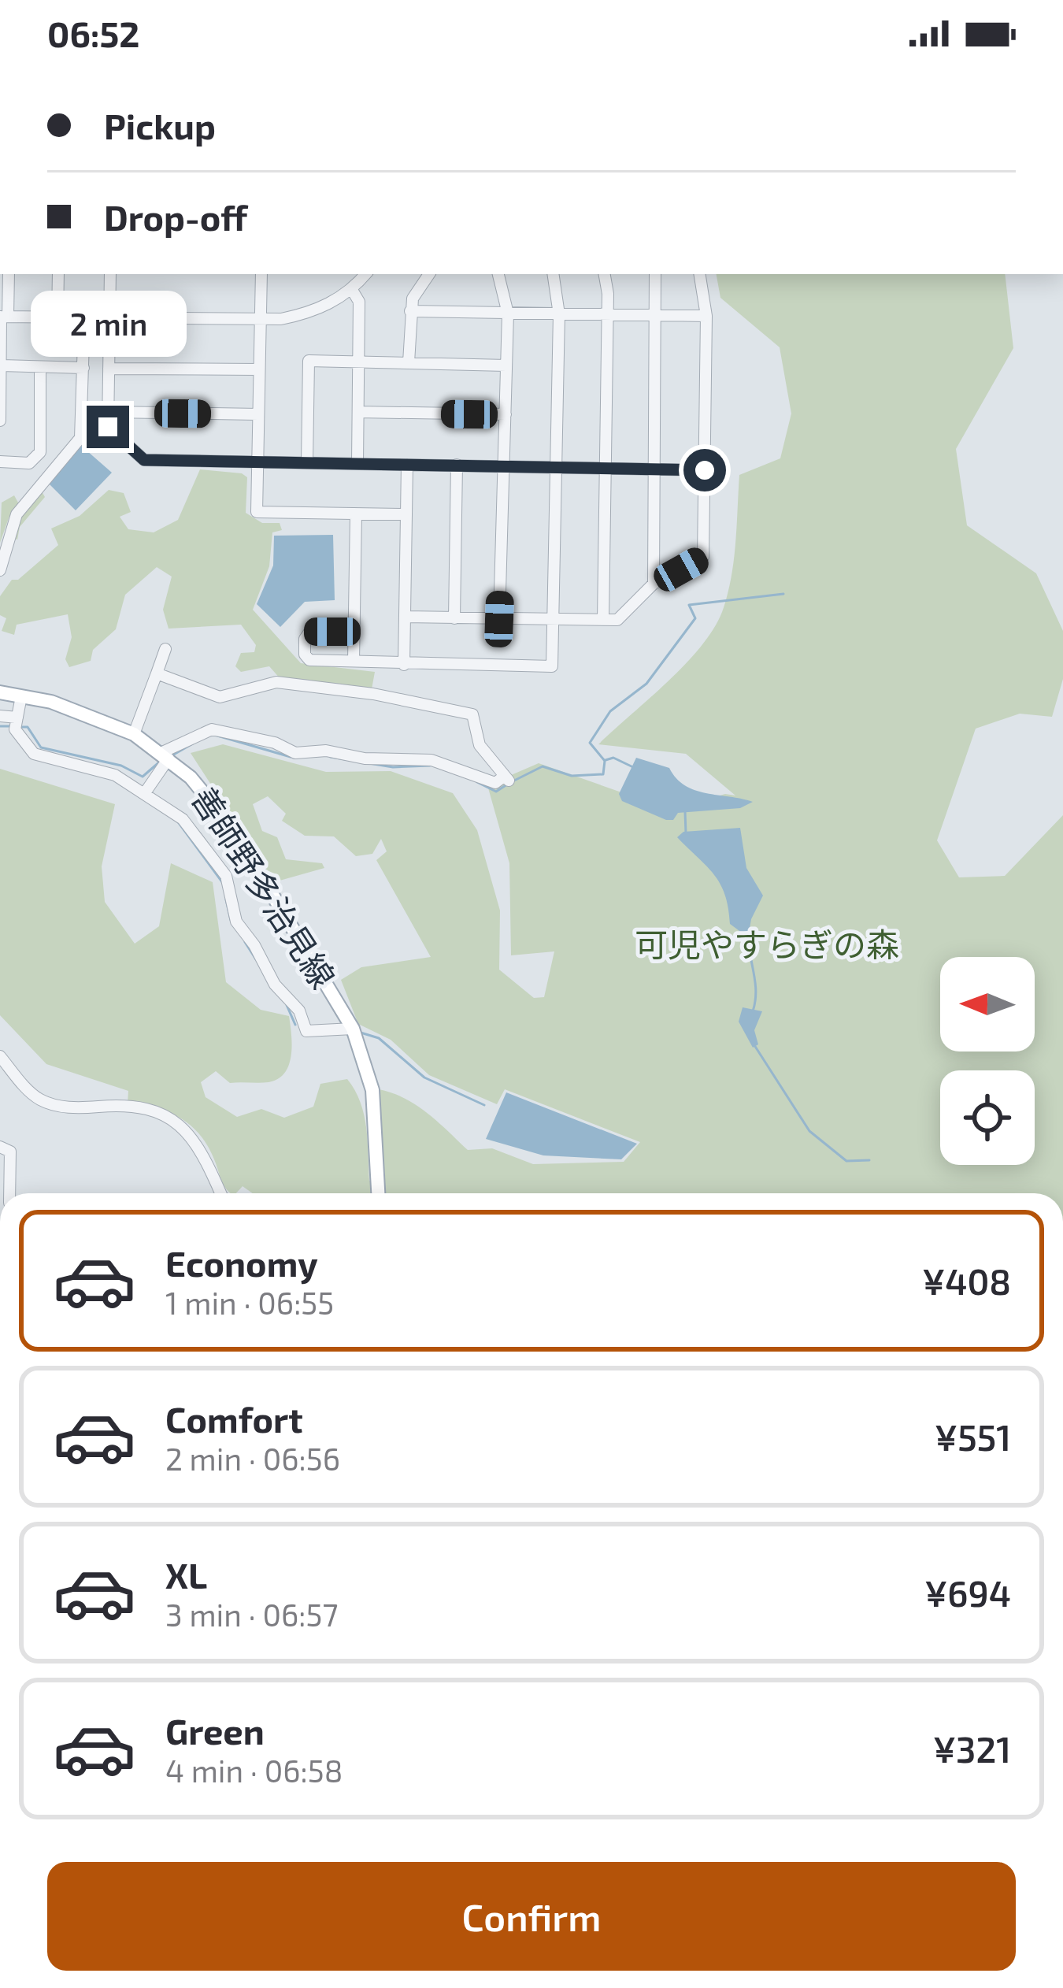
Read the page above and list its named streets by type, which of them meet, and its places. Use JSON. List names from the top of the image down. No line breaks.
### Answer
{"streets":{"main road":["善師野多治見線"]},"parks":["可児やすらぎの森"],"north":"left","page":{"status":"06:52","banner":["Pickup","Drop-off"],"bubble":"2 min","list":[{"name":"Economy","note":"1 min · 06:55","value":"¥408"},{"name":"Comfort","note":"2 min · 06:56","value":"¥551"},{"name":"XL","note":"3 min · 06:57","value":"¥694"},{"name":"Green","note":"4 min · 06:58","value":"¥321"}],"buttons":"Confirm"}}
